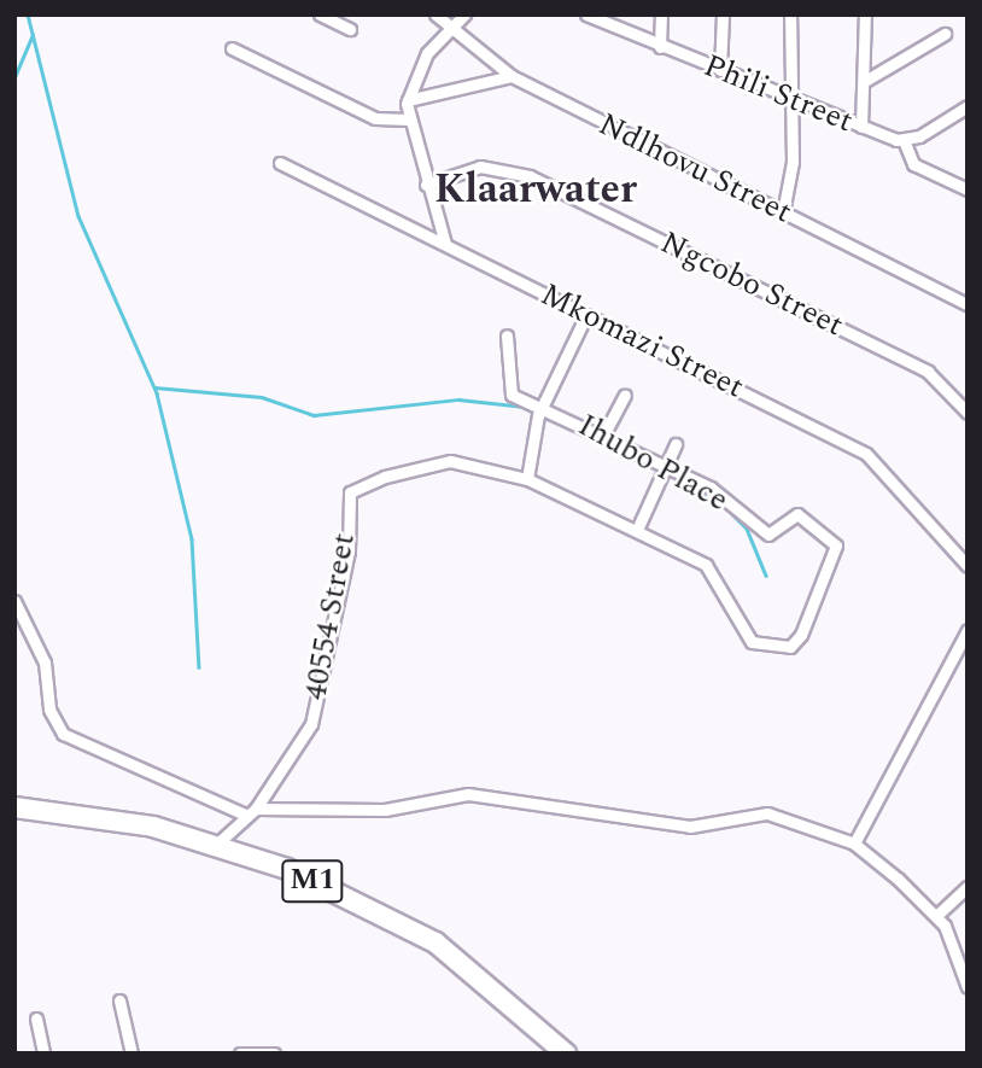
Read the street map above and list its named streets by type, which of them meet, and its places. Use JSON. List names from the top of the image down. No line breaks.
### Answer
{"streets":{"highway":["M1"],"street":["Phili Street","Ndlhovu Street","Ngcobo Street","Mkomazi Street","Ihubo Place","40554 Street"]},"districts":["Klaarwater"]}
